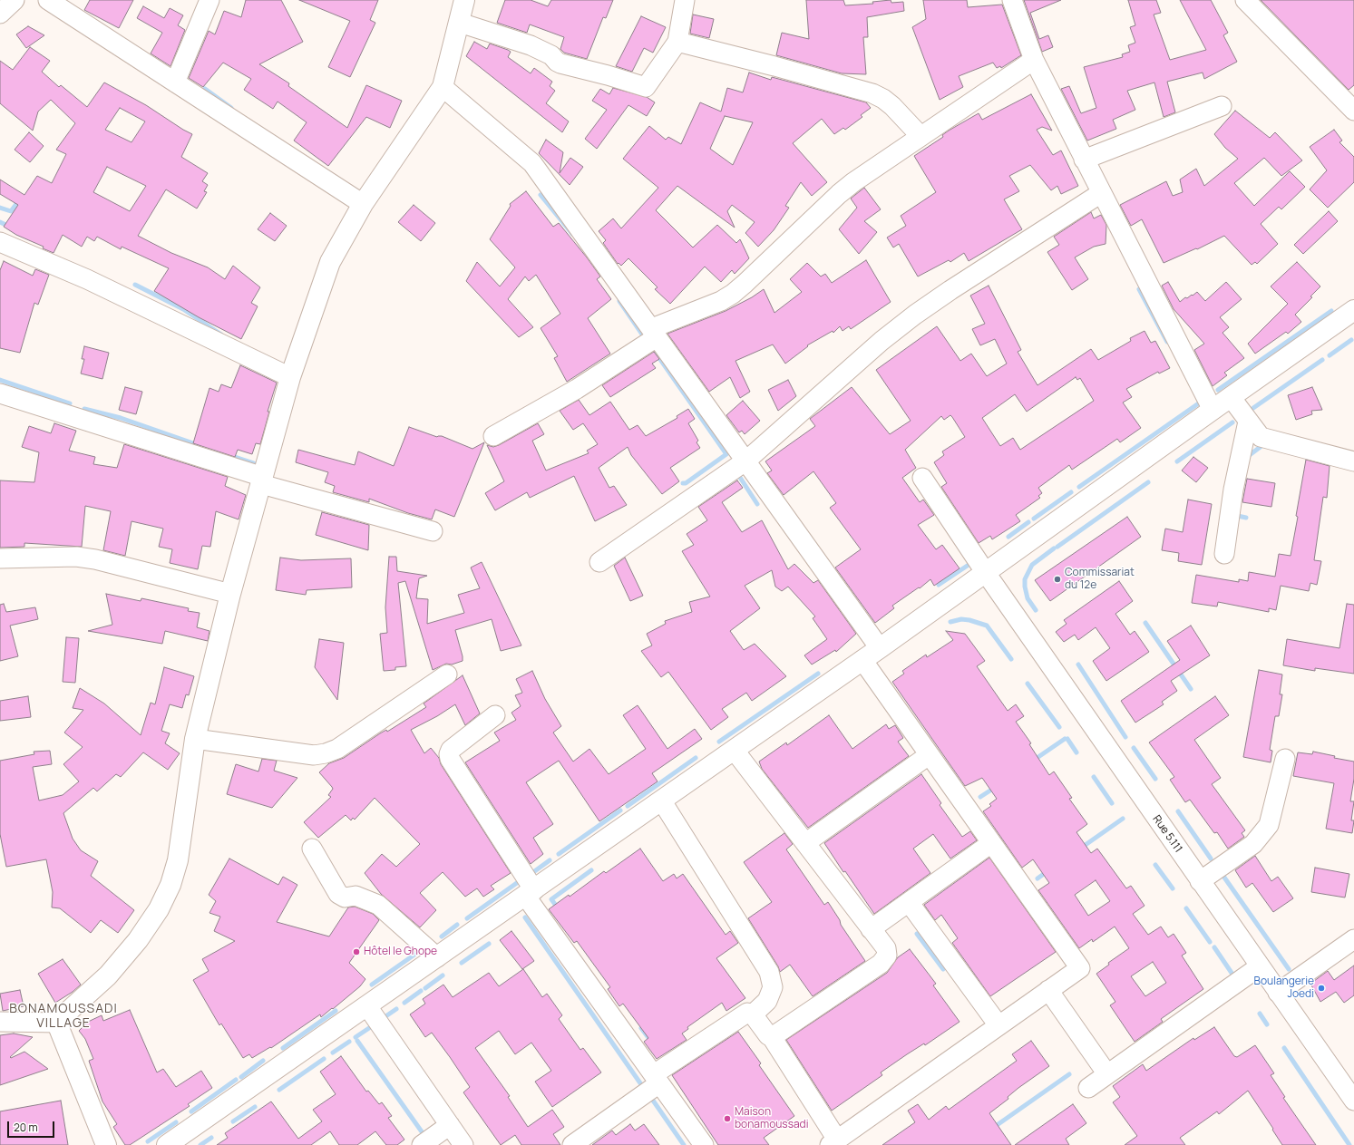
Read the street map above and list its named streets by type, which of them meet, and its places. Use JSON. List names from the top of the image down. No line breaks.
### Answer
{"streets":{"street":["Rue 5.111"]},"districts":["BONAMOUSSADI VILLAGE"],"places":["Commissariat du 12e","Hôtel le Ghope","Boulangerie Joedi","Maison bonamoussadi"],"scale_bar":"20 m"}
